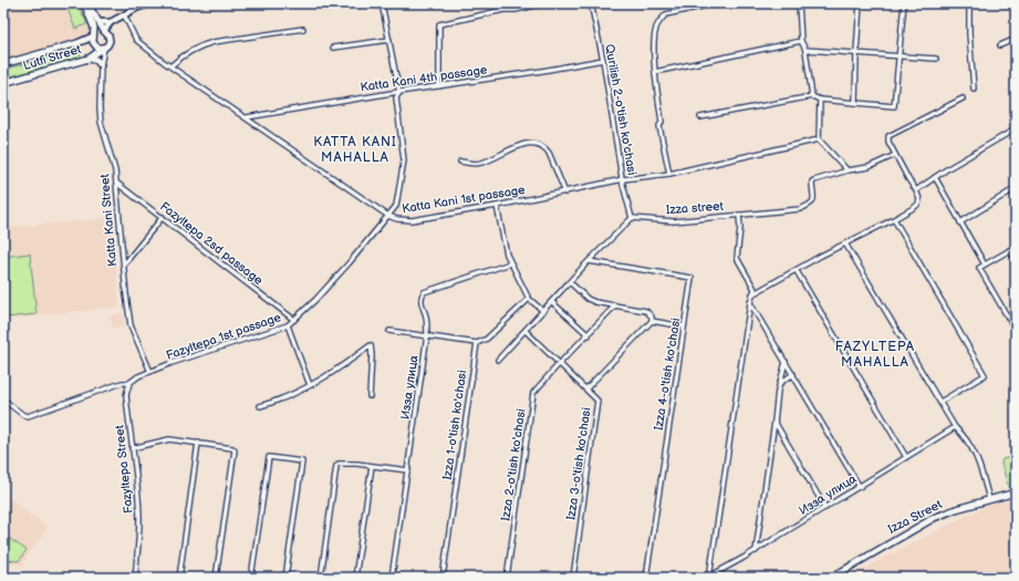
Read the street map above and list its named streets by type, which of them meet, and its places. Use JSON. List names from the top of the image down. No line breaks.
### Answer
{"streets":{"main road":["Lutfi Street","Izza Street"],"street":["Katta Kani 4th passage","Qurilish 2-o'tish ko'chasi","Katta Kani 1st passage","Izza street","Katta Kani Street","Fazyltepa 2sd passage","Fazyltepa 1st passage","Izza 4-o'tish ko'chasi","Изза улица","Izza 1-o'tish ko'chasi","Izza 3-o'tish ko'chasi","Izza 2-o'tish ko'chasi","Fazyltepa Street"]},"crossings":[["Lutfi Street","Katta Kani Street"],["Katta Kani 4th passage","Qurilish 2-o'tish ko'chasi"],["Katta Kani 4th passage","Katta Kani 1st passage"],["Katta Kani 4th passage","Fazyltepa 1st passage"],["Qurilish 2-o'tish ko'chasi","Katta Kani 1st passage"],["Qurilish 2-o'tish ko'chasi","Izza street"],["Katta Kani 1st passage","Fazyltepa 1st passage"],["Katta Kani Street","Fazyltepa 2sd passage"],["Katta Kani Street","Fazyltepa 1st passage"],["Fazyltepa 2sd passage","Fazyltepa 1st passage"],["Izza 3-o'tish ko'chasi","Izza 2-o'tish ko'chasi"]],"districts":["KATTA KANI MAHALLA","FAZYLTEPA MAHALLA"]}
